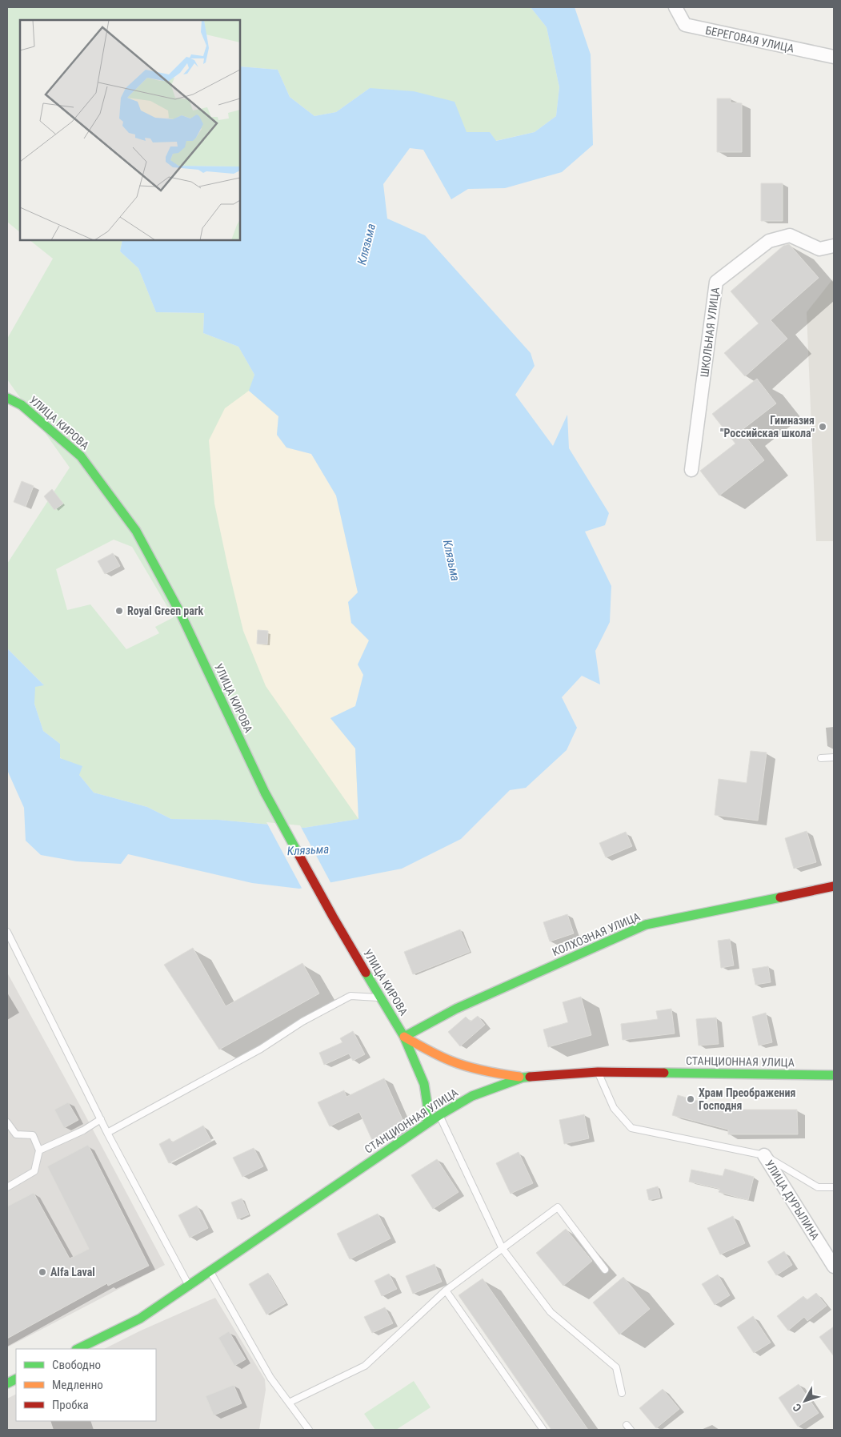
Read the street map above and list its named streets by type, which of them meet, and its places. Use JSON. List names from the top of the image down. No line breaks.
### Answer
{"streets":{"street":["БЕРЕГОВАЯ УЛИЦА","ШКОЛЬНАЯ УЛИЦА","УЛИЦА КИРОВА","КОЛХОЗНАЯ УЛИЦА","СТАНЦИОННАЯ УЛИЦА","УЛИЦА ДУРЫЛИНА"]},"crossings":[["УЛИЦА КИРОВА","КОЛХОЗНАЯ УЛИЦА"],["УЛИЦА КИРОВА","СТАНЦИОННАЯ УЛИЦА"]],"water":["Клязьма"],"places":["Гимназия \"Российская школа\"","Royal Green park","Храм Преображения Господня","Alfa Laval"],"legend":["Свободно","Медленно","Пробка"],"north":"bottom left"}
